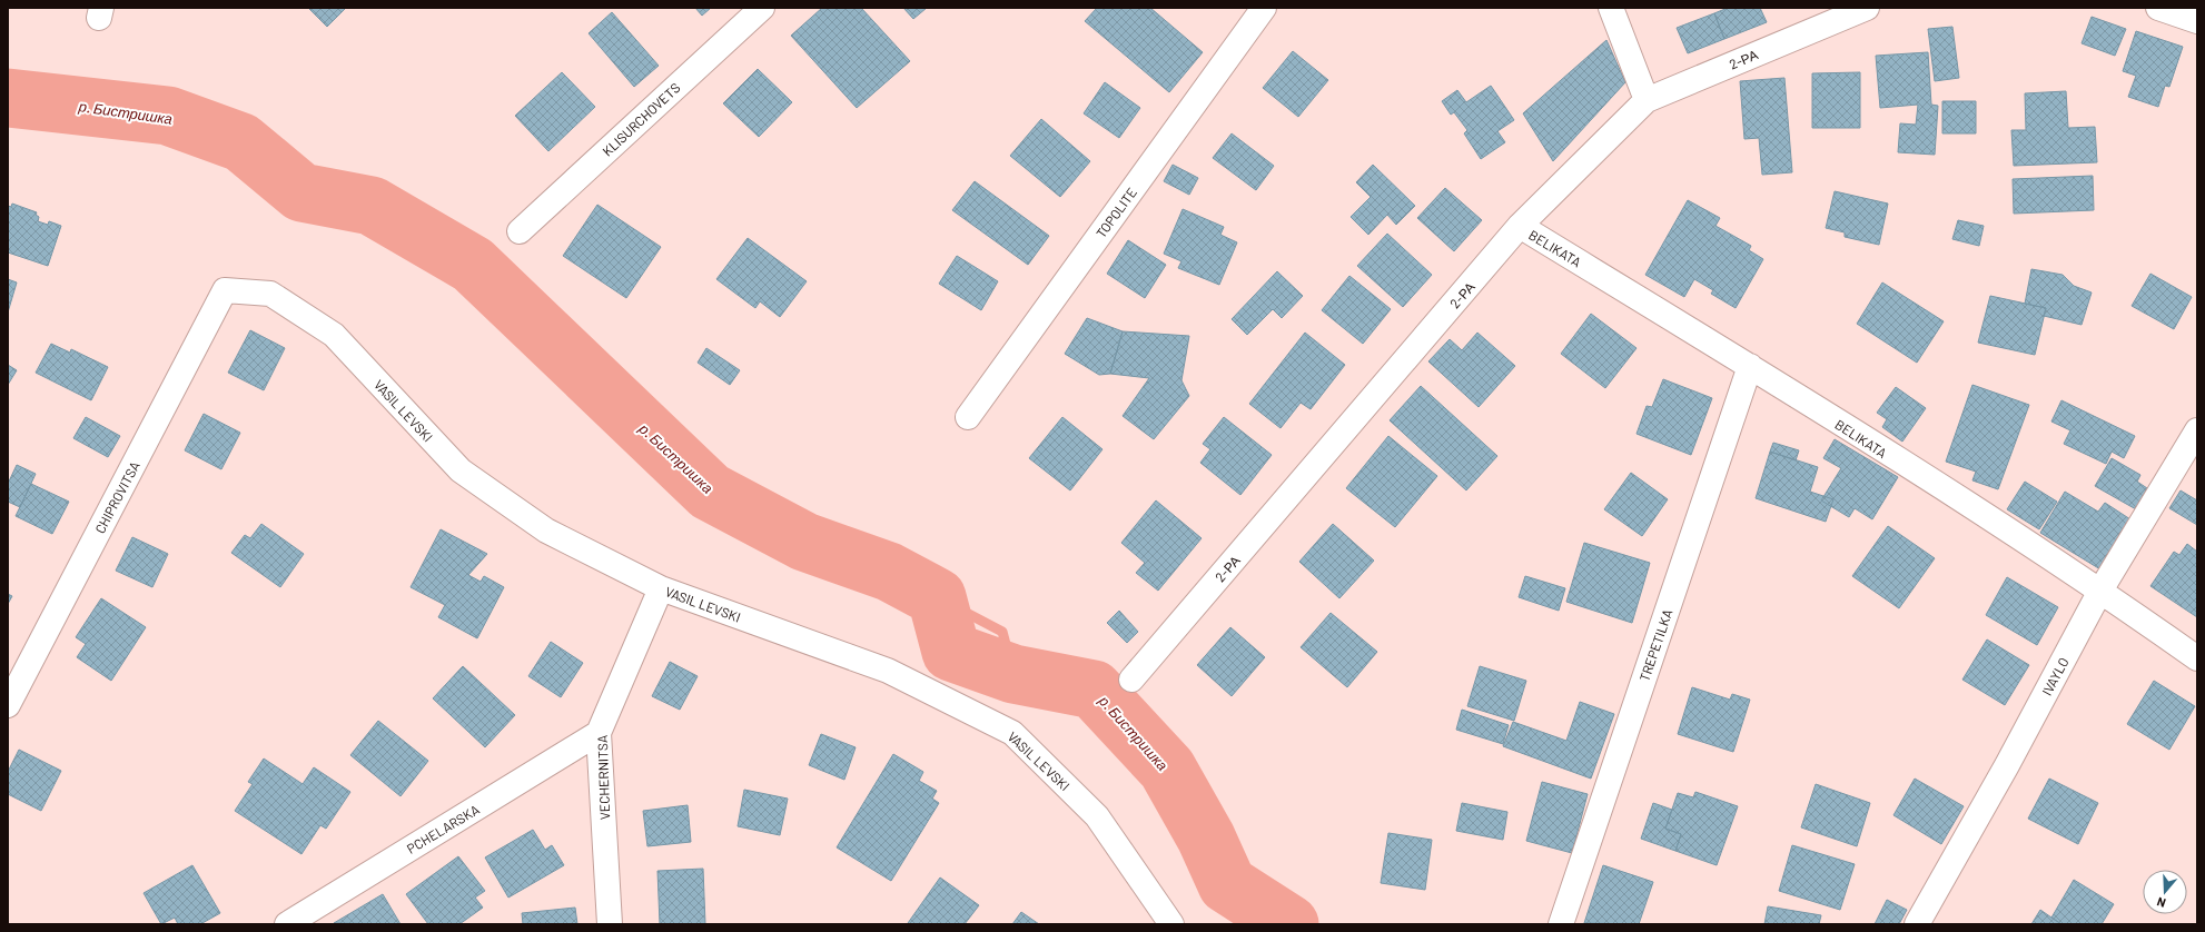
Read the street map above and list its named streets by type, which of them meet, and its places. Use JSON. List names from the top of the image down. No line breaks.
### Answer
{"streets":{"street":["2-РА","KLISURCHOVETS","TOPOLITE","BELIKATA","VASIL LEVSKI","CHIPROVITSA","TREPETILKA","IVAYLO","VECHERNITSA","PCHELARSKA"]},"crossings":[["2-РА","BELIKATA"],["BELIKATA","TREPETILKA"],["BELIKATA","IVAYLO"],["VASIL LEVSKI","CHIPROVITSA"],["VASIL LEVSKI","VECHERNITSA"],["VECHERNITSA","PCHELARSKA"]],"water":["р. Бистришка"],"north":"bottom"}
